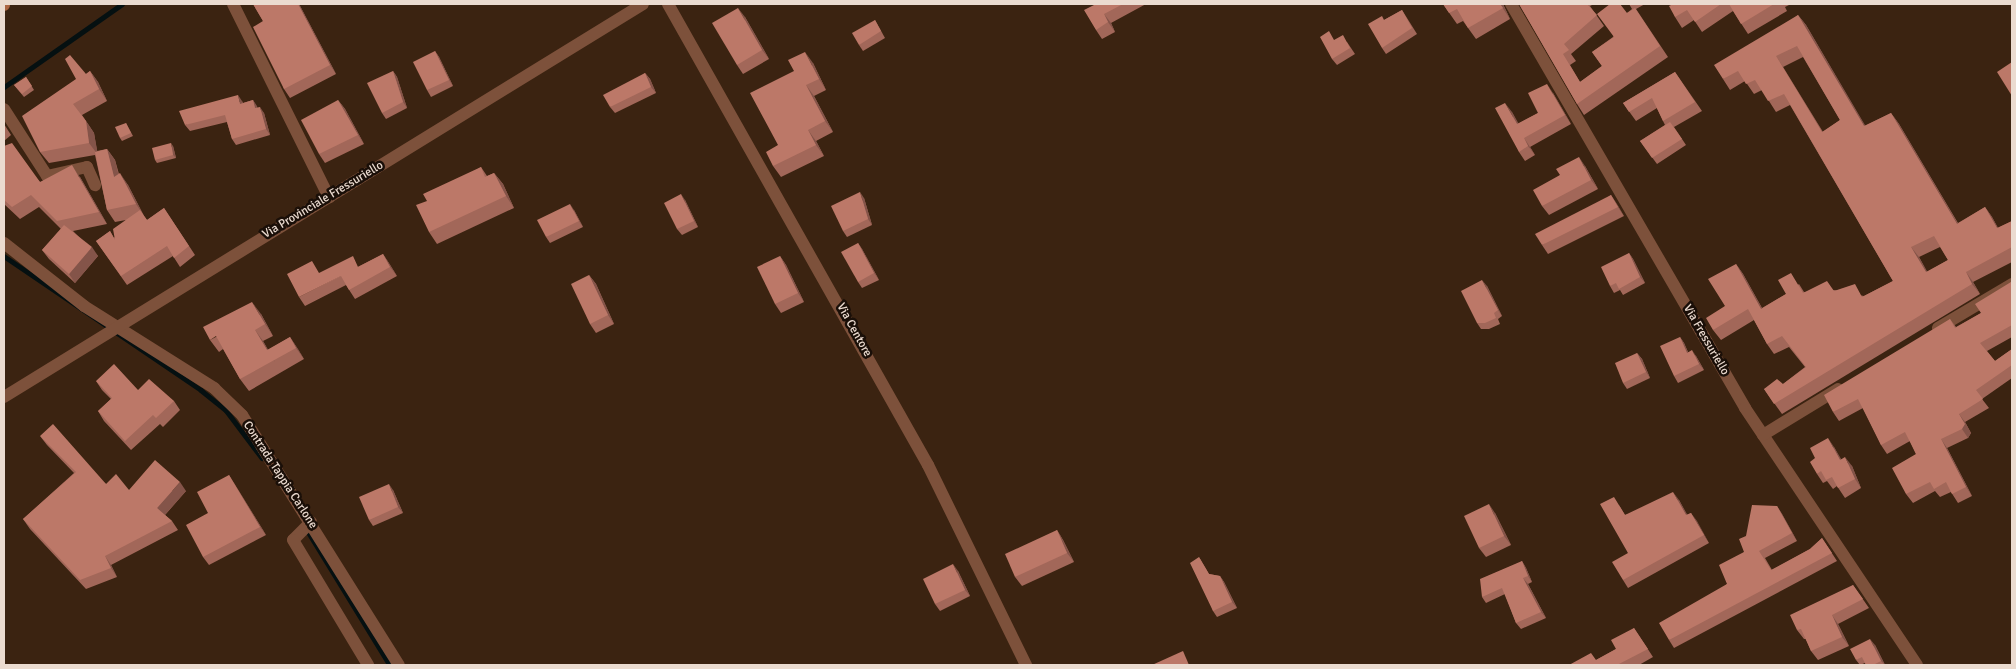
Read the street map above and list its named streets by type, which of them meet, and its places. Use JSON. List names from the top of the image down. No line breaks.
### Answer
{"streets":{"street":["Via Provinciale Fressuriello","Via Centore","Via Fressuriello","Contrada Tappia Carlone"]},"crossings":[["Via Provinciale Fressuriello","Contrada Tappia Carlone"]]}
